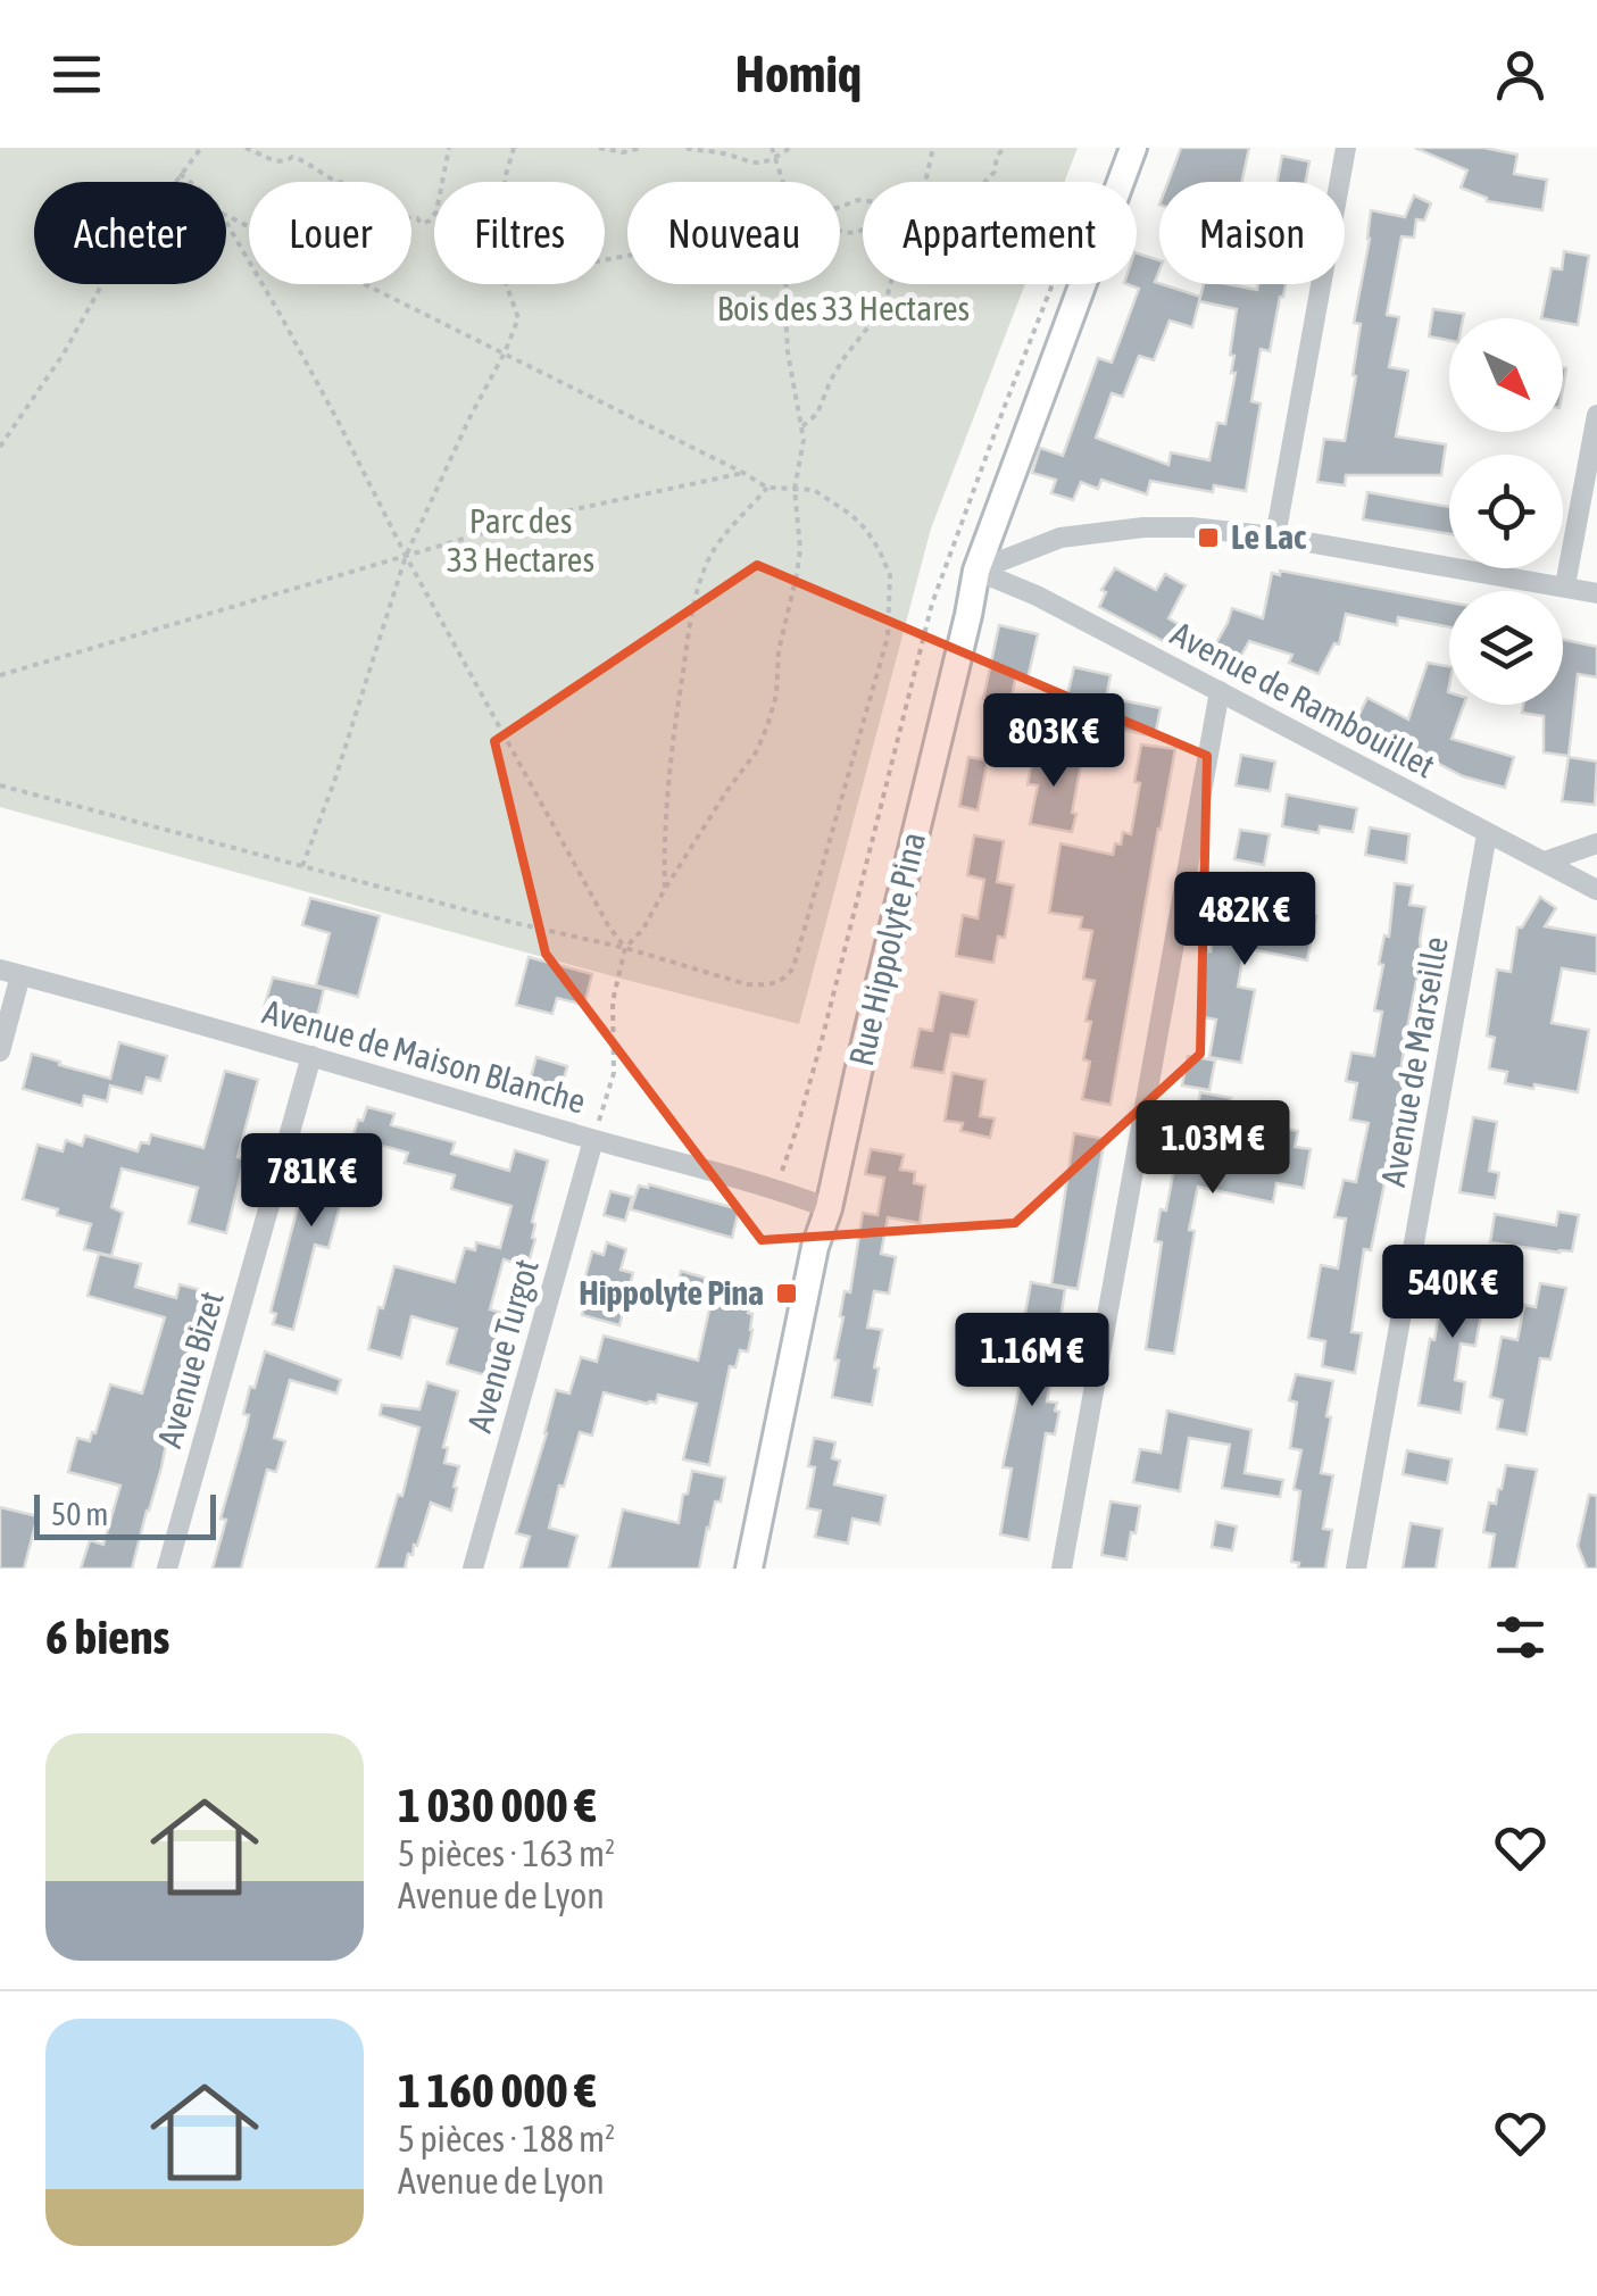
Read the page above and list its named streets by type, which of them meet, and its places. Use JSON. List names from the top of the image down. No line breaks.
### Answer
{"streets":{"main road":["Rue Hippolyte Pina"],"street":["Avenue de Rambouillet","Avenue de Maison Blanche","Avenue de Marseille","Avenue Turgot","Avenue Bizet"]},"crossings":[["Avenue de Rambouillet","Rue Hippolyte Pina"],["Avenue de Rambouillet","Avenue de Marseille"],["Rue Hippolyte Pina","Avenue de Maison Blanche"],["Avenue de Maison Blanche","Avenue Turgot"],["Avenue de Maison Blanche","Avenue Bizet"]],"parks":["Bois des 33 Hectares","Parc des 33 Hectares"],"places":{"transit":["Le Lac","Hippolyte Pina"]},"scale_bar":"50 m","north":"bottom right","page":{"header":"Homiq","chip":["Acheter","Louer","Filtres","Nouveau","Appartement","Maison"],"price":["803K €","482K €","1.03M €","781K €","540K €","1.16M €"],"scale":"50 m","heading":"6 biens","list":[{"name":"1 030 000 €","note":"5 pièces · 163 m² · Avenue de Lyon"},{"name":"1 160 000 €","note":"5 pièces · 188 m² · Avenue de Lyon"}]}}
